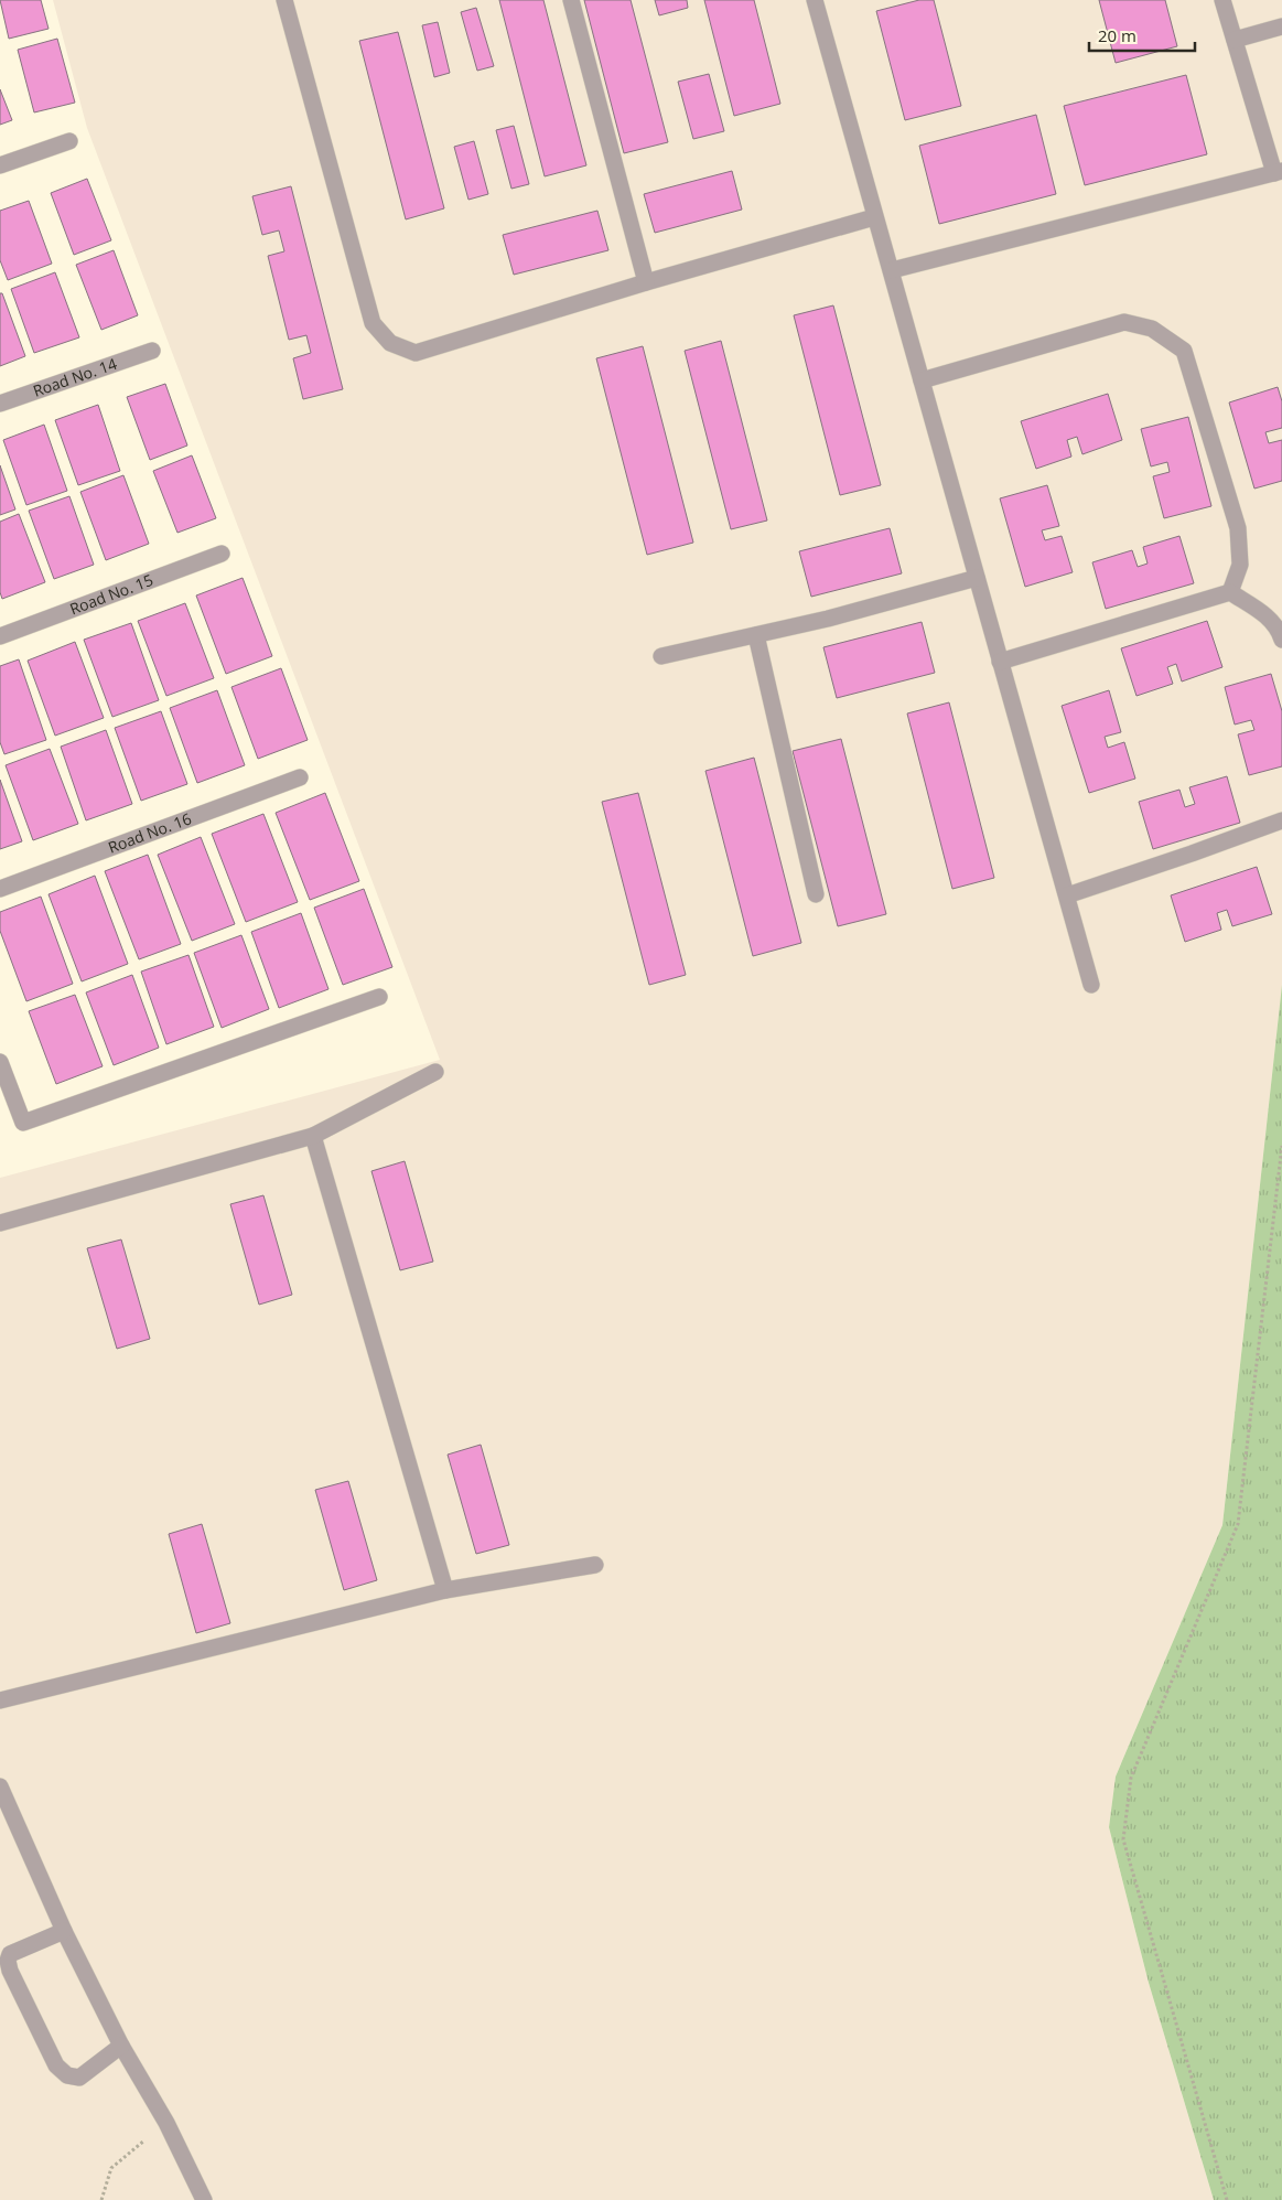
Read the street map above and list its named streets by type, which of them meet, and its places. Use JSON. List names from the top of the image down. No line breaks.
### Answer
{"streets":{"street":["Road No. 14","Road No. 15","Road No. 16"]},"scale_bar":"20 m"}
